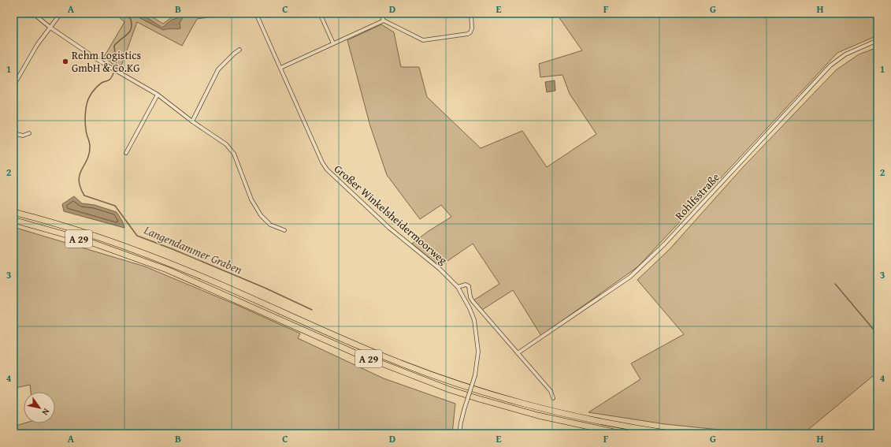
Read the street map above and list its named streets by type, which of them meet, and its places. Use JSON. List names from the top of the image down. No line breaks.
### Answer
{"streets":{"highway":["A 29"],"street":["Rohlfsstraße","Großer Winkelsheidermoorweg"]},"crossings":[["Rohlfsstraße","Großer Winkelsheidermoorweg"]],"water":["Langendammer Graben"],"places":["Rehm Logistics GmbH & Co.KG"],"north":"bottom right","grid":{"columns":["A","B","C","D","E","F","G","H"],"rows":["1","2","3","4"]}}
